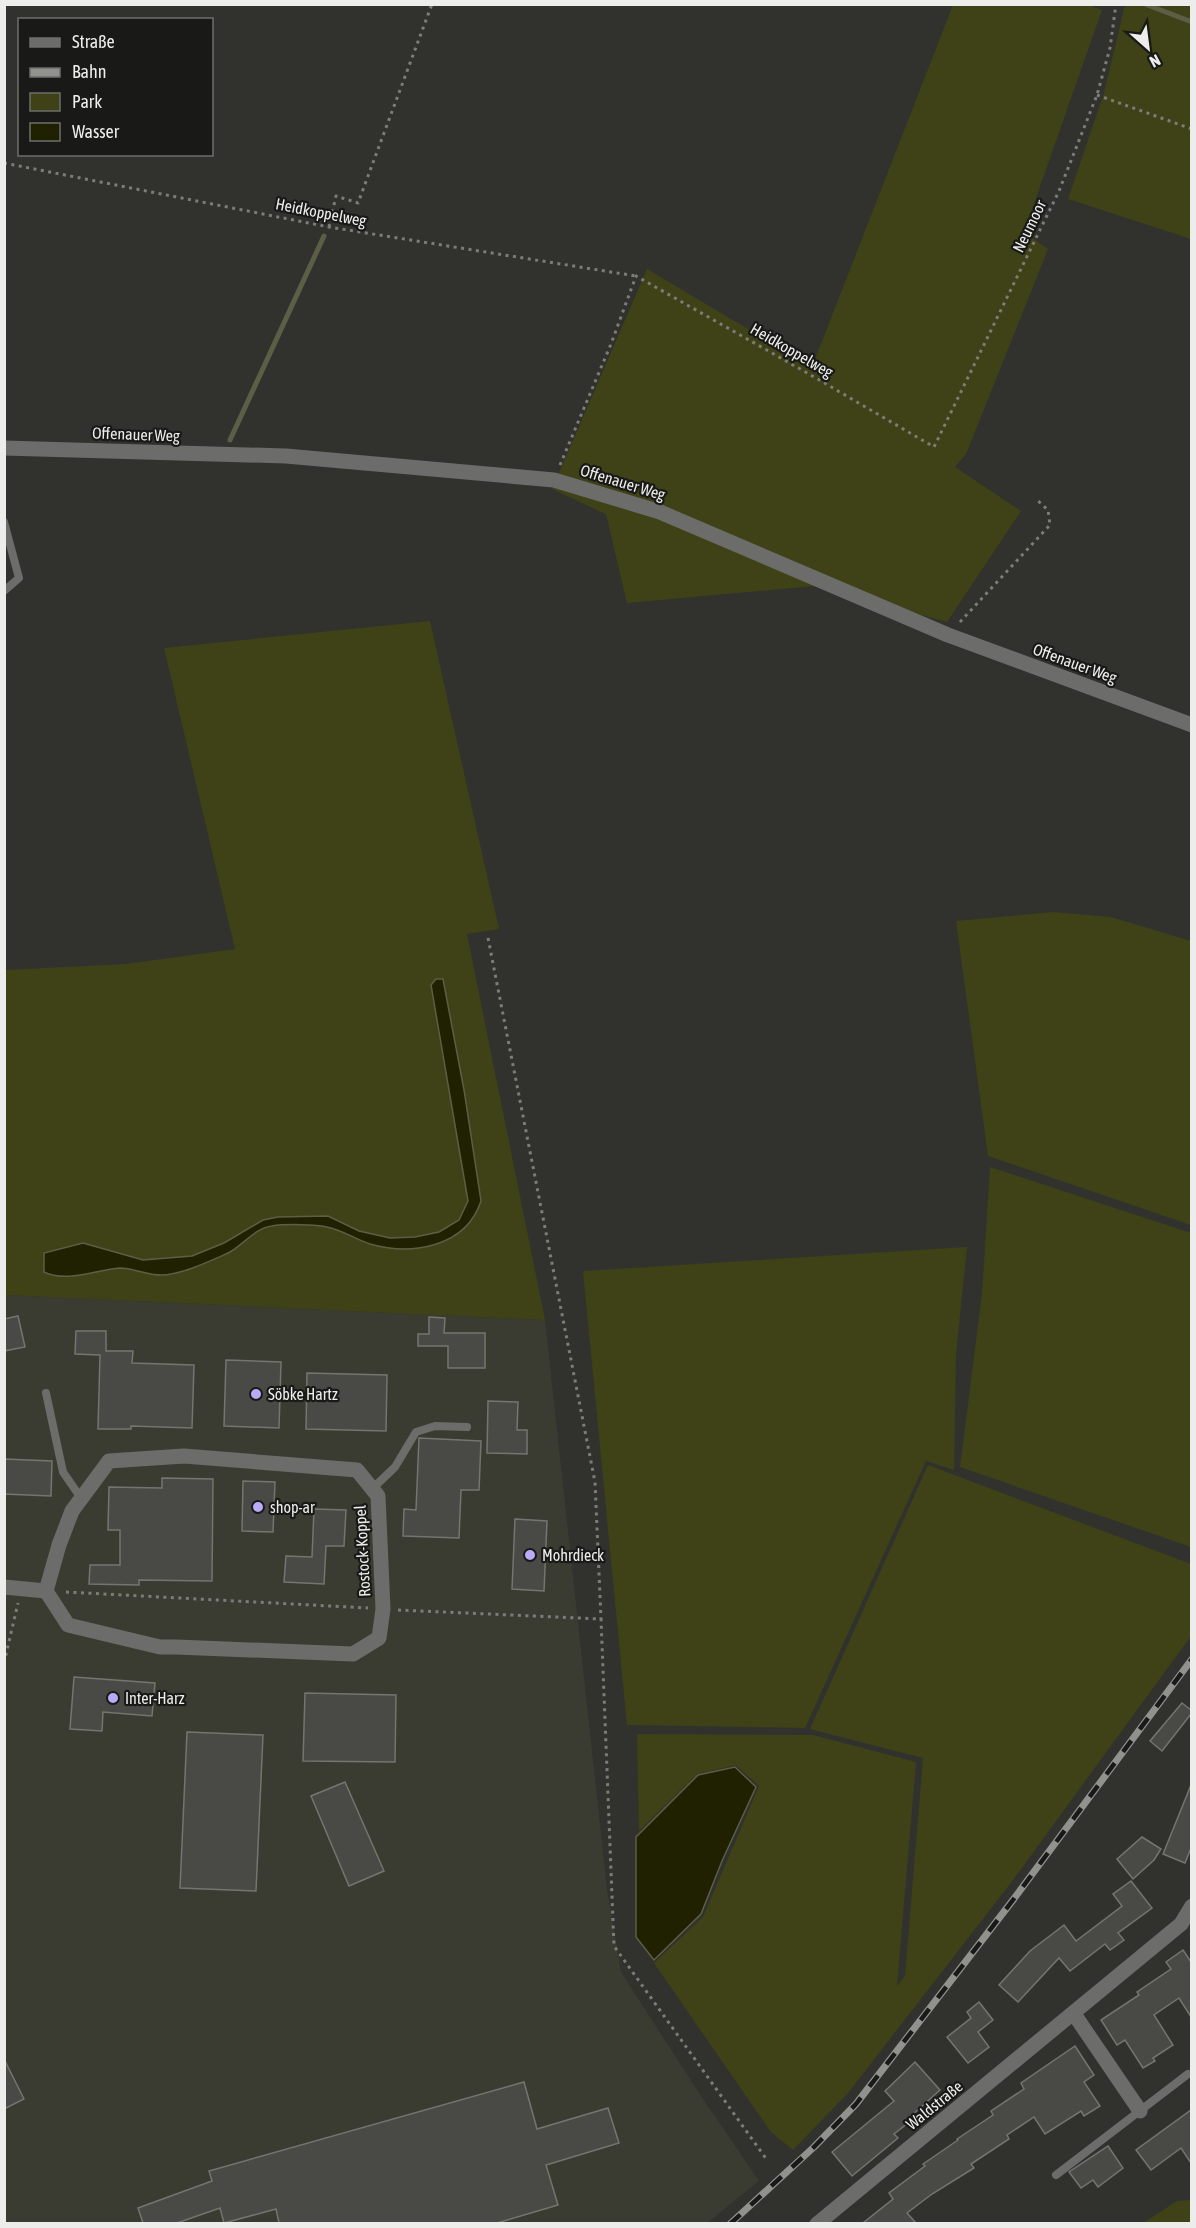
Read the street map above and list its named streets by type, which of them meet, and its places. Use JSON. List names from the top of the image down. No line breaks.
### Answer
{"streets":{"street":["Offenauer Weg","Rostock-Koppel","Waldstraße"],"path":["Heidkoppelweg","Neumoor"]},"crossings":[["Heidkoppelweg","Neumoor"]],"places":["Söbke Hartz","shop-ar","Mohrdieck","Inter-Harz"],"legend":["Straße","Bahn","Park","Wasser"],"north":"bottom right"}
